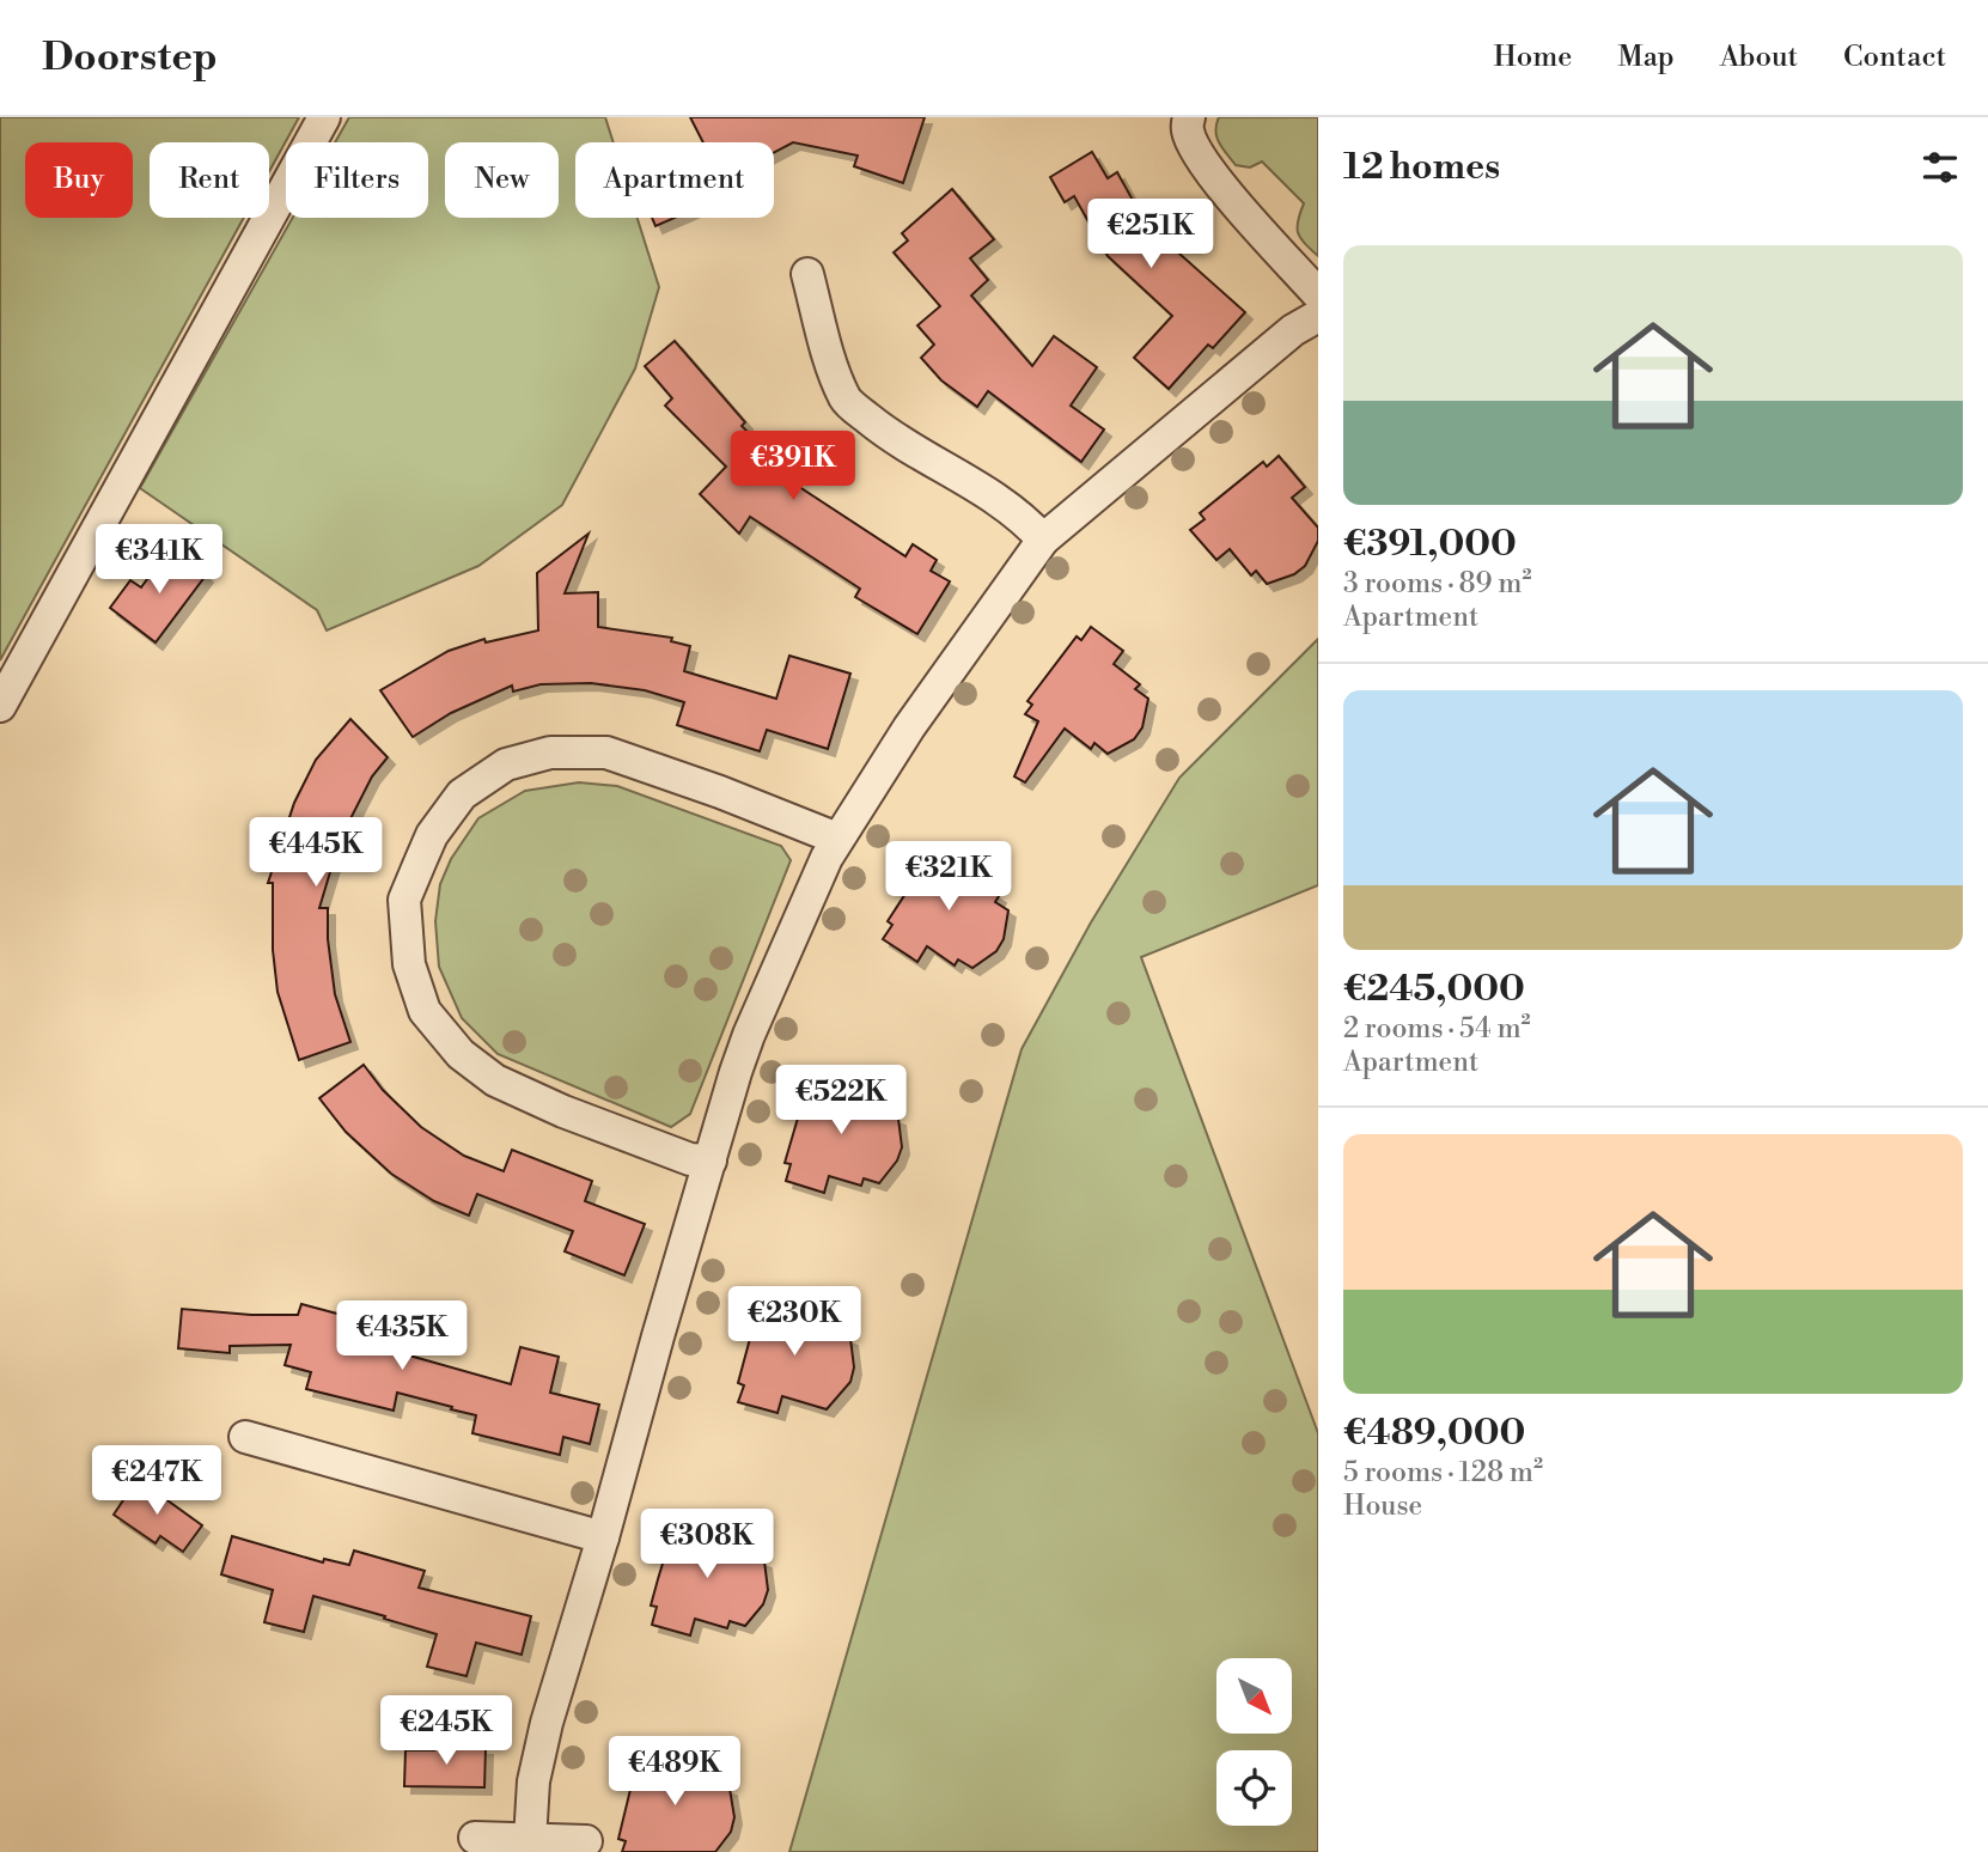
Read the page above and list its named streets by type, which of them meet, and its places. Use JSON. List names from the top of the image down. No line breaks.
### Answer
{"north":"bottom right","page":{"header":"Doorstep","nav":["Home","Map","About","Contact"],"heading":"12 homes","chip":["Buy","Rent","Filters","New","Apartment"],"price":["€251K","€391K","€341K","€445K","€321K","€522K","€230K","€435K","€247K","€308K","€245K","€489K"],"list":[{"name":"€391,000","note":"3 rooms · 89 m² · Apartment"},{"name":"€245,000","note":"2 rooms · 54 m² · Apartment"},{"name":"€489,000","note":"5 rooms · 128 m² · House"}]}}
